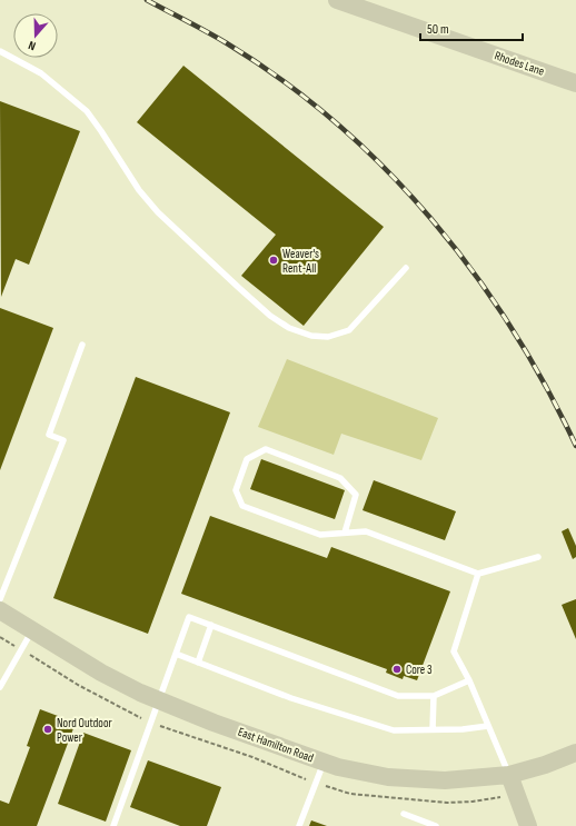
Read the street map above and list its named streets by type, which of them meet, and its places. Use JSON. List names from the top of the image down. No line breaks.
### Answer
{"streets":{"main road":["Rhodes Lane","East Hamilton Road"]},"places":["Weaver's Rent-All","Core 3","Nord Outdoor Power"],"scale_bar":"50 m","north":"bottom"}
